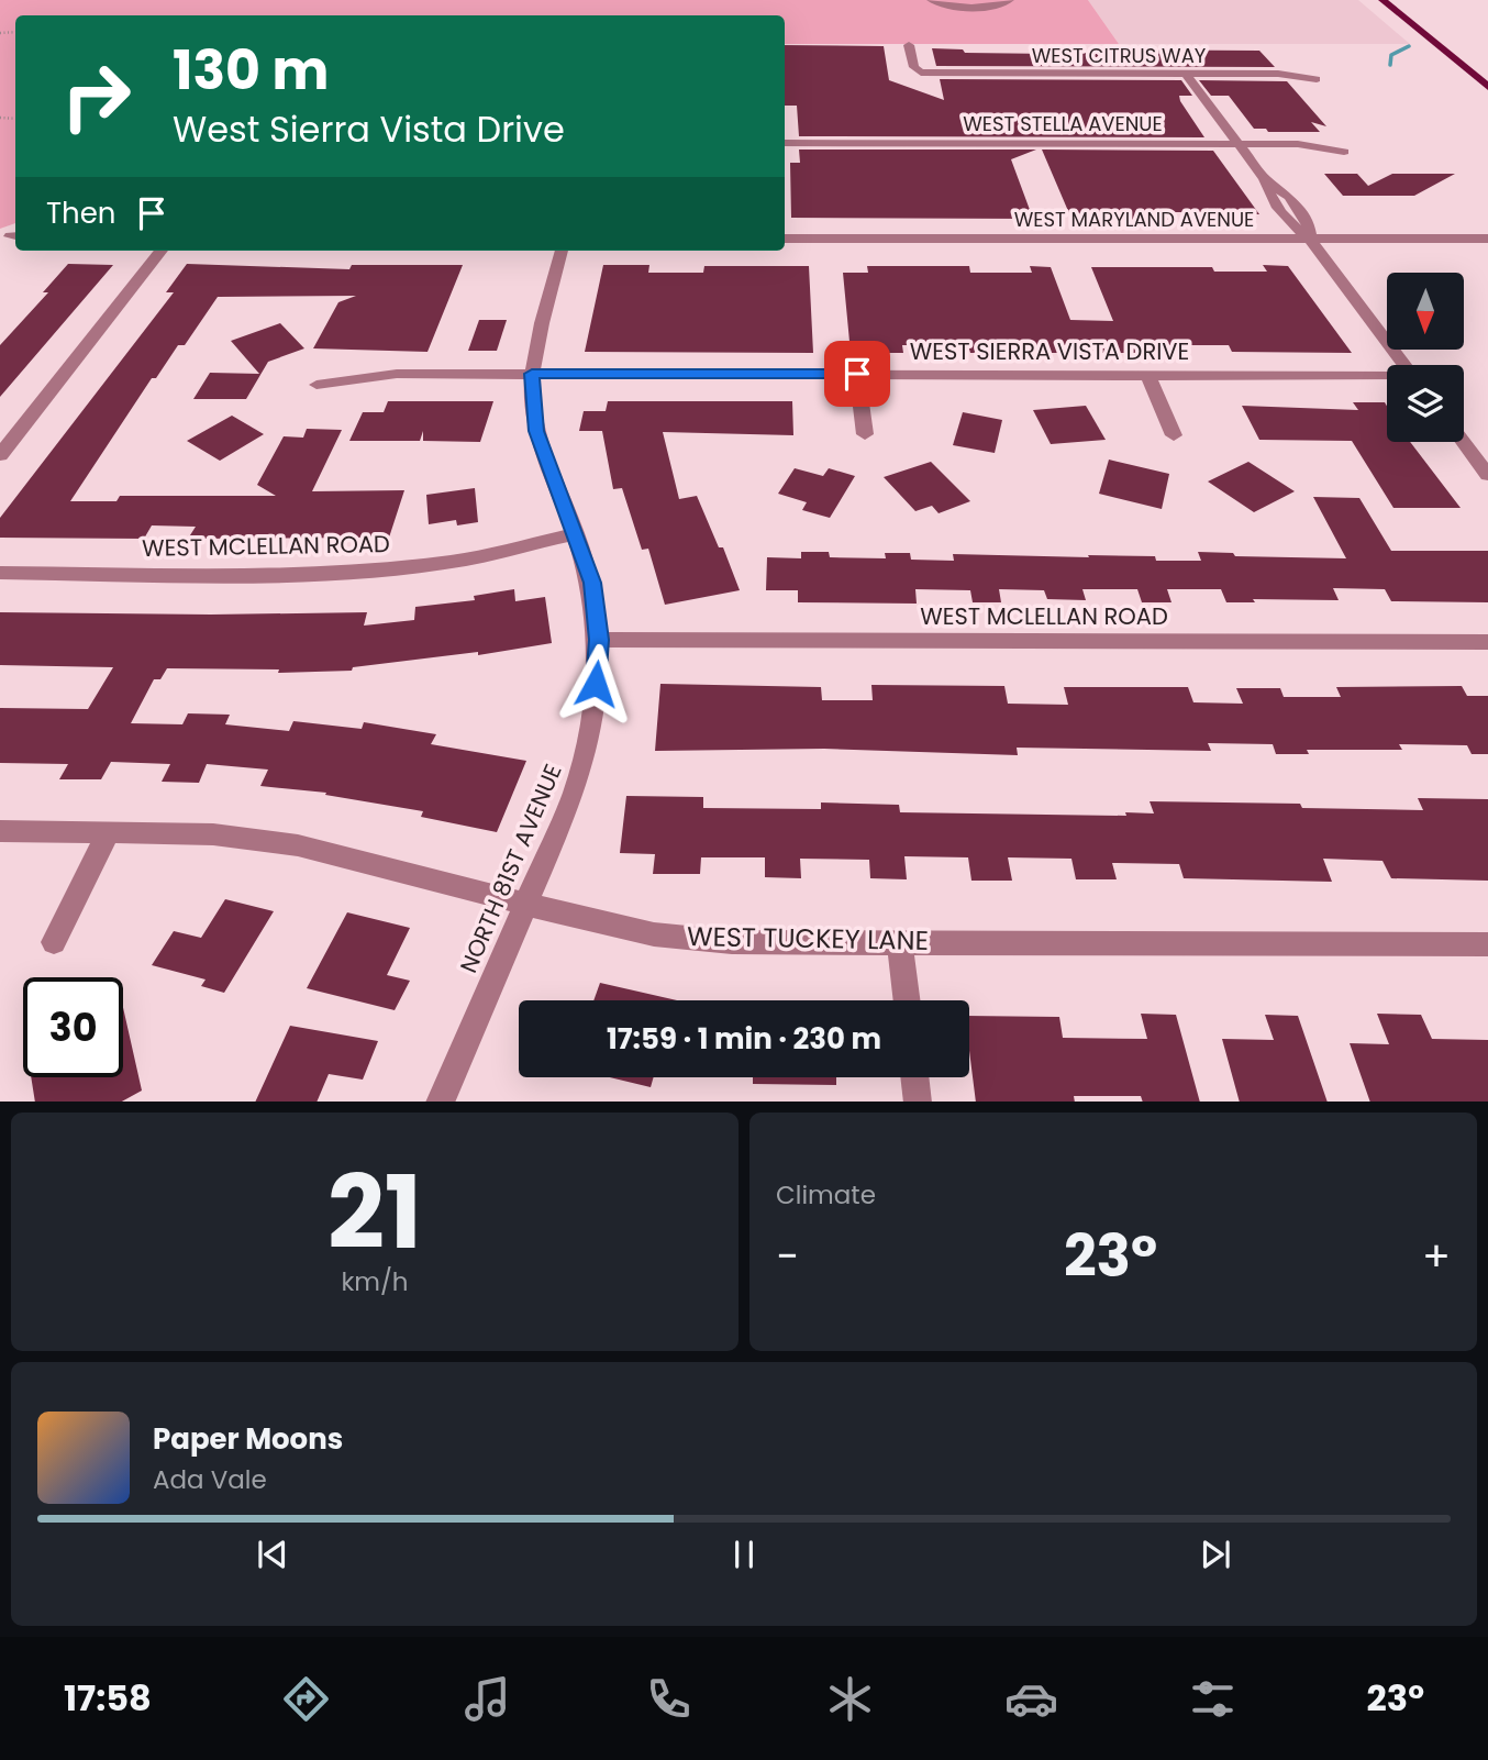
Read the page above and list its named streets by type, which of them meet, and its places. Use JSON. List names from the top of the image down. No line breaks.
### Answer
{"streets":{"street":["WEST CITRUS WAY","WEST STELLA AVENUE","WEST MARYLAND AVENUE","WEST SIERRA VISTA DRIVE","WEST MCLELLAN ROAD","NORTH 81ST AVENUE","WEST TUCKEY LANE"]},"crossings":[["WEST SIERRA VISTA DRIVE","NORTH 81ST AVENUE"],["WEST MCLELLAN ROAD","NORTH 81ST AVENUE"],["NORTH 81ST AVENUE","WEST TUCKEY LANE"]],"north":"bottom","page":{"turn":["130 m","West Sierra Vista Drive"],"then":"Then","limit":"30","trip":"17:59 · 1 min · 230 m","tile":[["21","km/h"],"Climate"],"heat":["−","23°","+"],"song":["Paper Moons","Ada Vale"],"tabs":["17:58","23°"]}}
